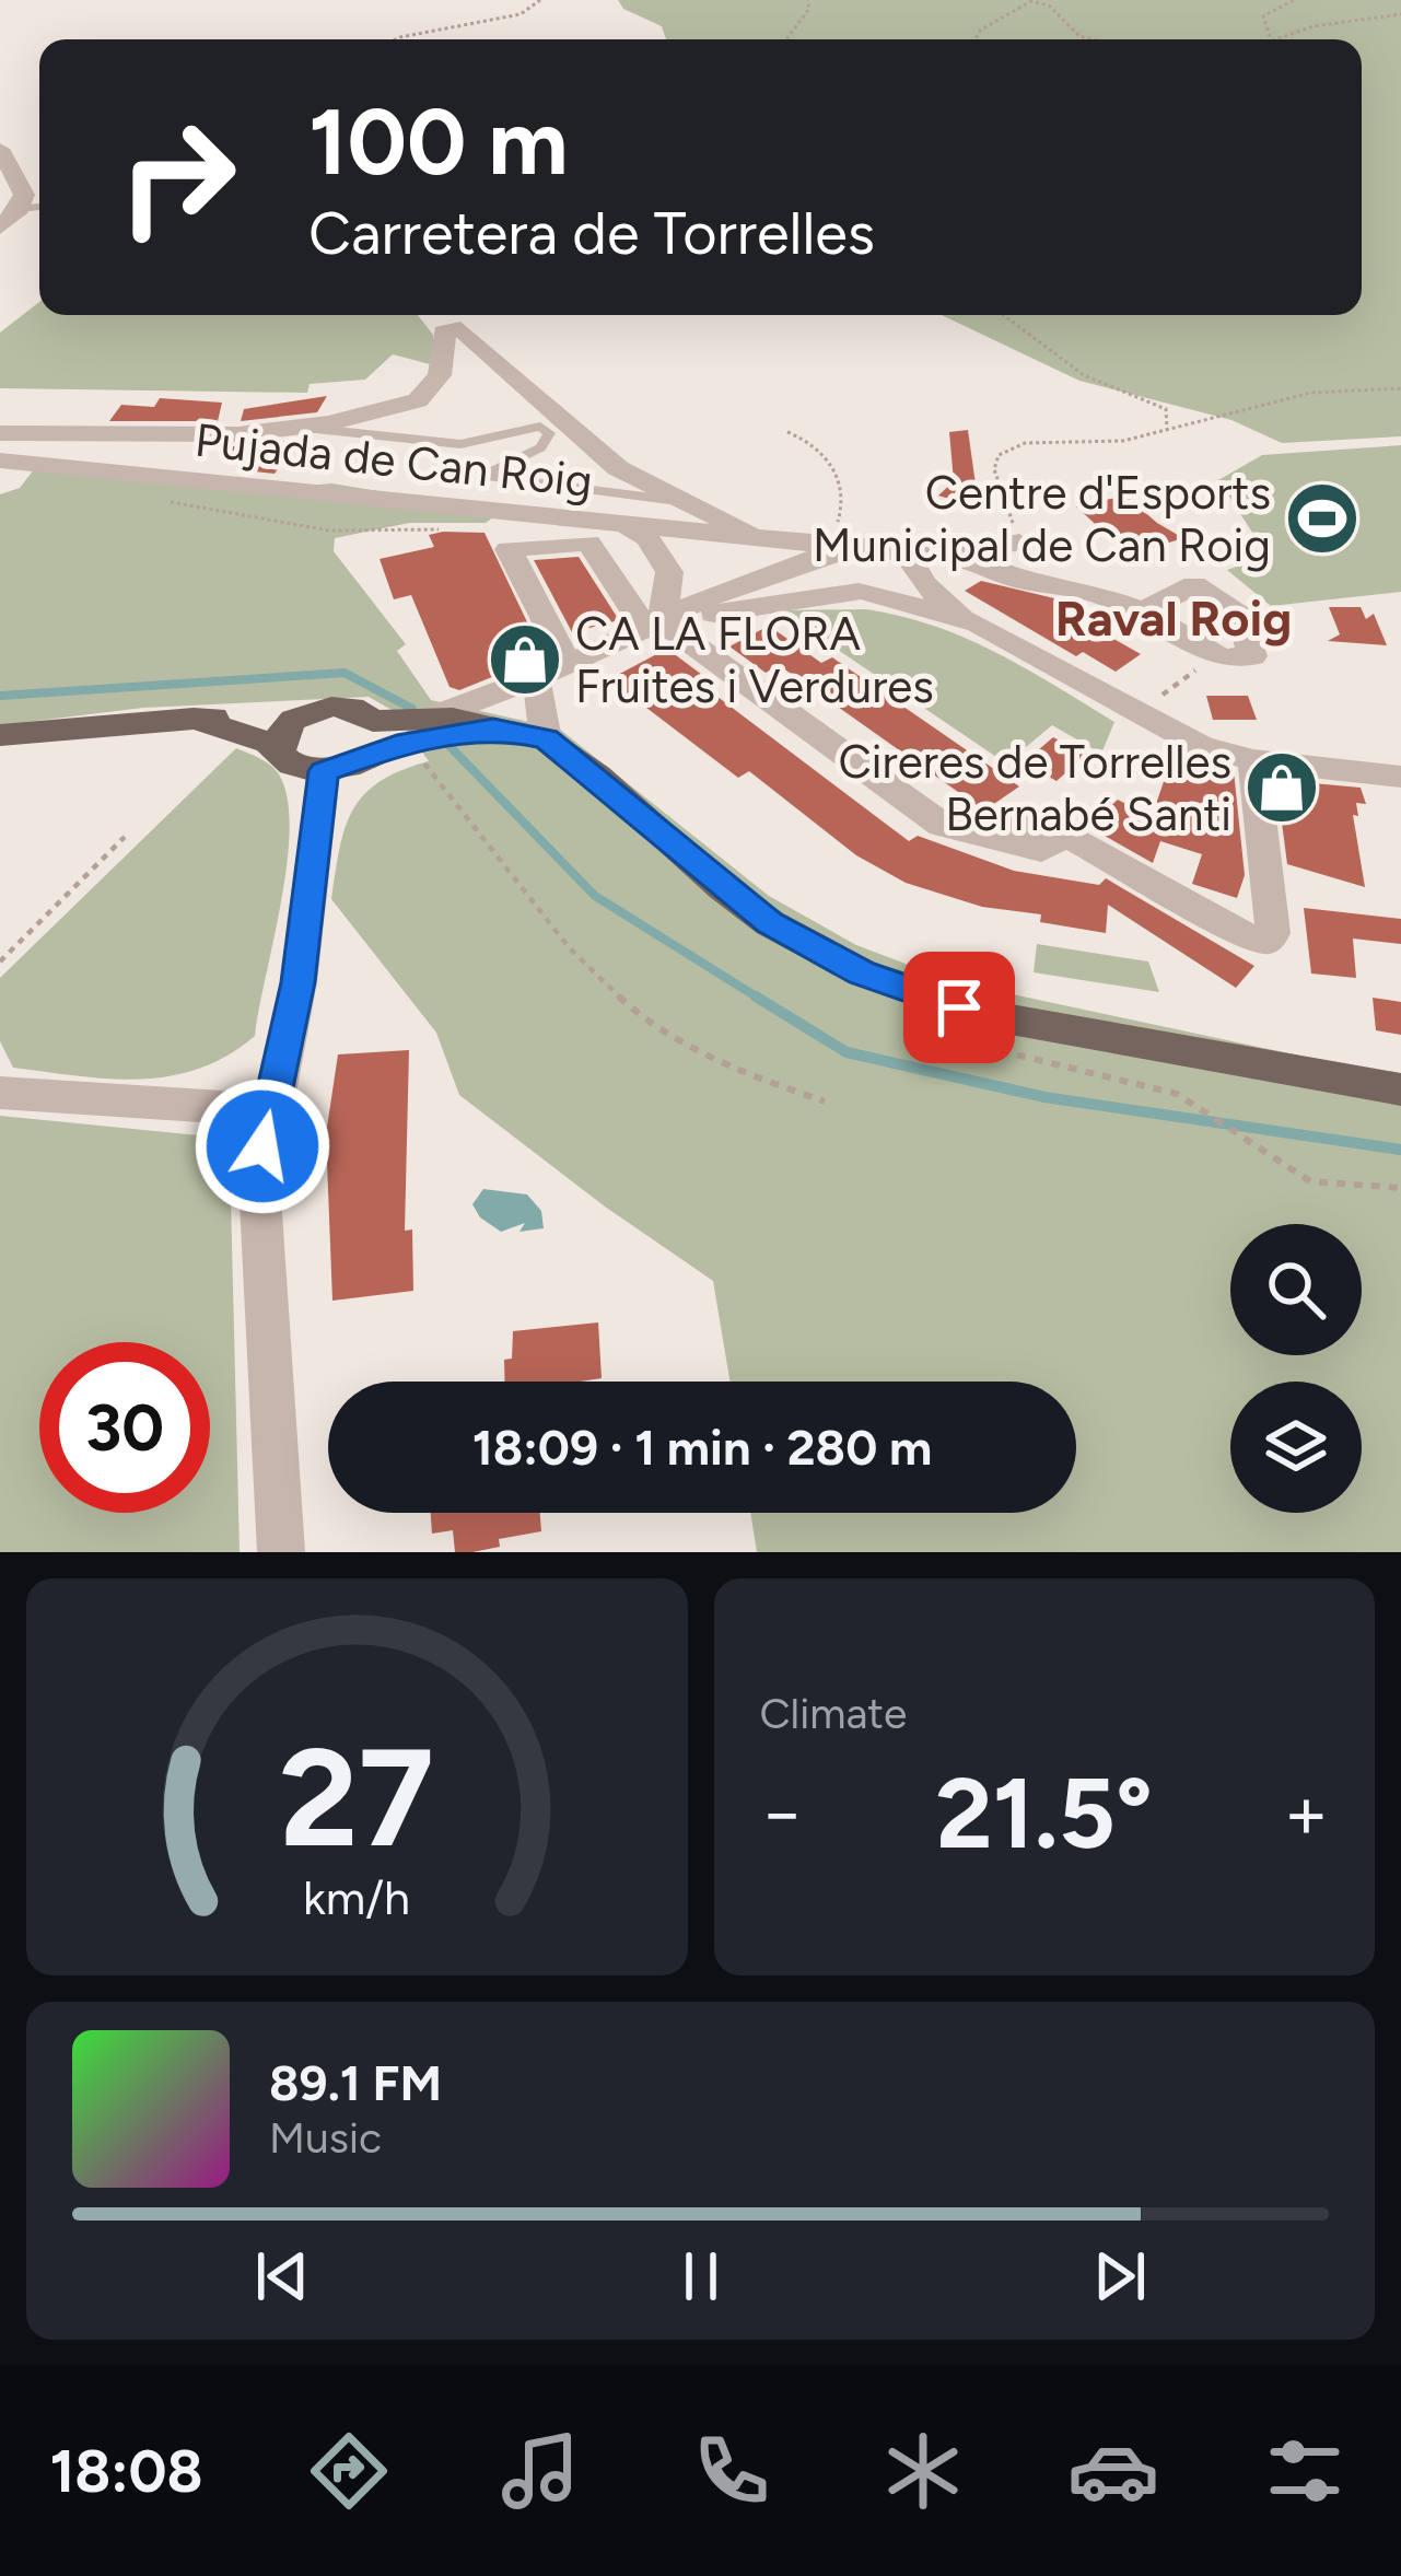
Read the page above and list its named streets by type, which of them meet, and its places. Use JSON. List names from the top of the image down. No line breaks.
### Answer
{"streets":{"street":["Pujada de Can Roig"]},"districts":["Raval Roig"],"places":{"sports":["Centre d'Esports Municipal de Can Roig"],"shop":["CA LA FLORA Fruites i Verdures","Cireres de Torrelles Bernabé Santi"]},"page":{"turn":["100 m","Carretera de Torrelles"],"limit":"30","trip":"18:09 · 1 min · 280 m","tile":"Climate","heat":["−","21.5°","+"],"song":["89.1 FM","Music"],"tabs":"18:08","gauge":["27","km/h"]}}
